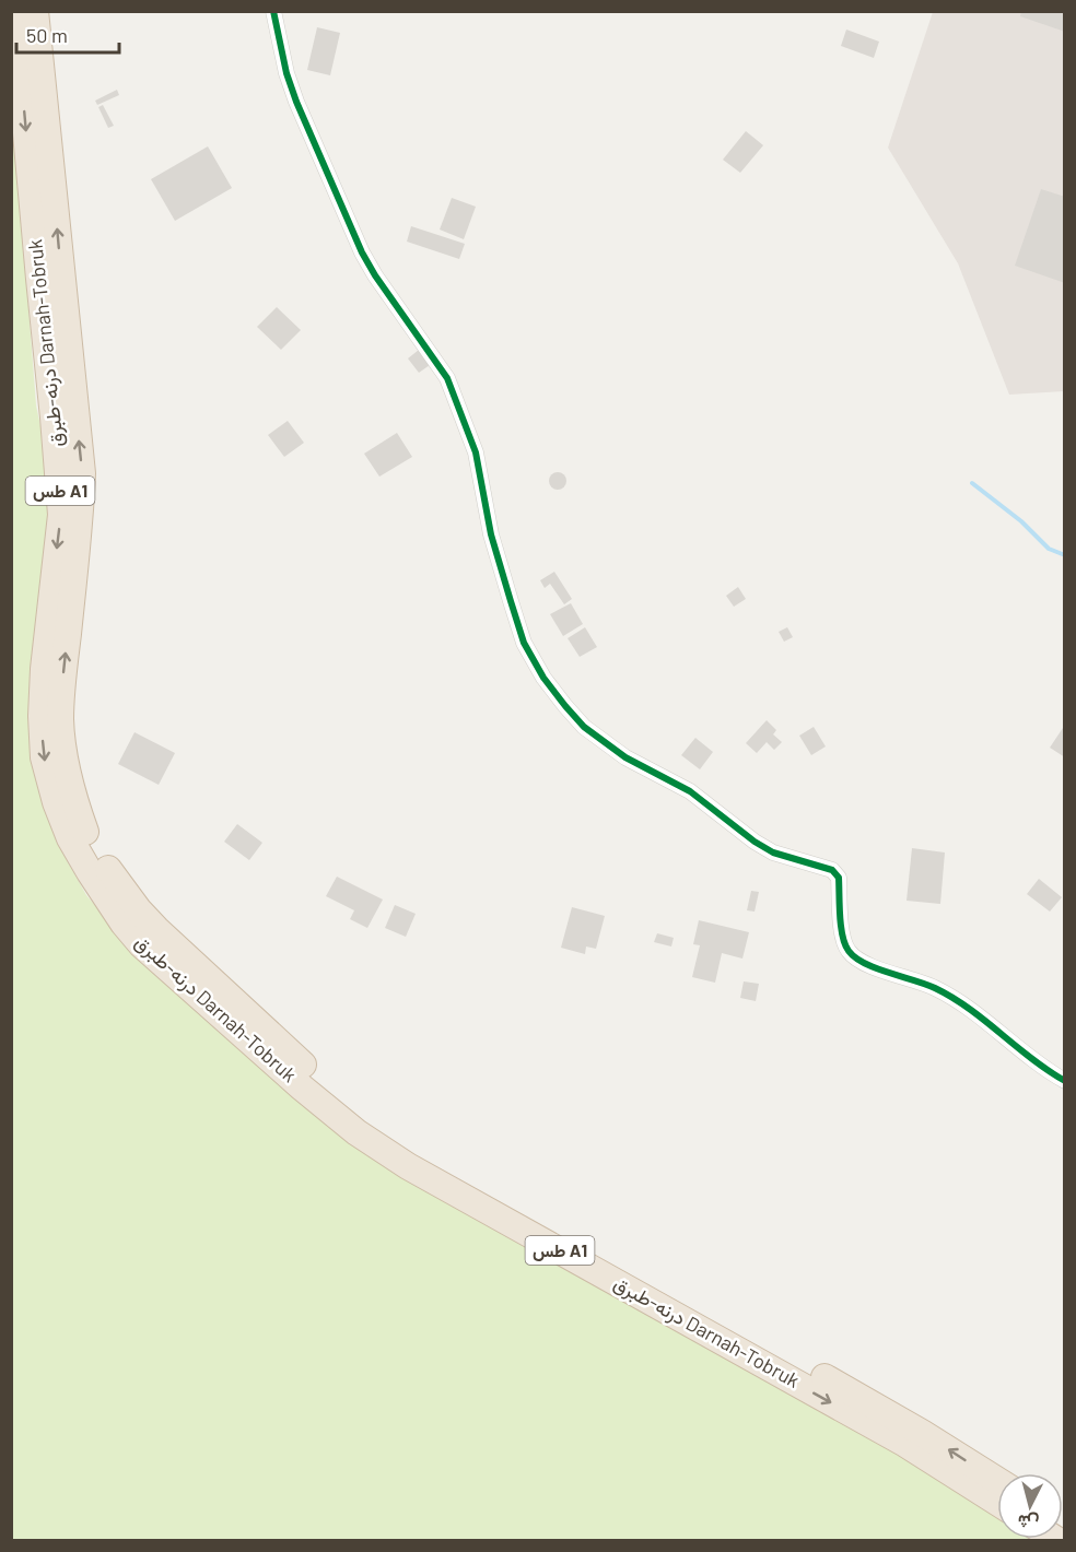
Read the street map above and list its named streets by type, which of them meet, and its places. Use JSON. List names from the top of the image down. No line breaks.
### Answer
{"streets":{"highway":["درنه-طبرق Darnah-Tobruk","طس A1"]},"scale_bar":"50 m","north":"bottom"}
